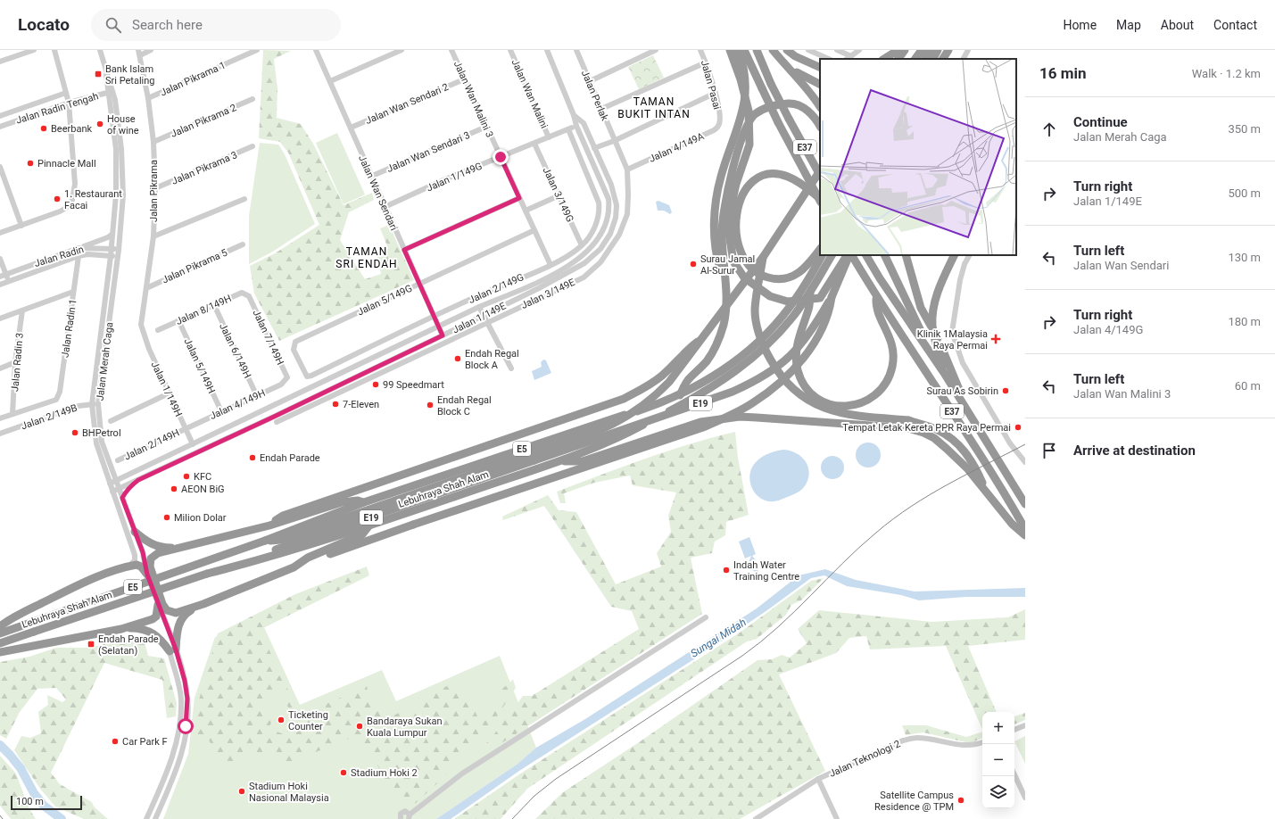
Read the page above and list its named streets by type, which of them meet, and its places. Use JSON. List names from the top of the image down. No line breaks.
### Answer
{"streets":{"highway":["E37","E19","E5","Lebuhraya Shah Alam"],"street":["Jalan Pikrama 1","Jalan Pasai","Jalan Wan Malini","Jalan Perlak","Jalan Wan Malini 3","Jalan Wan Sendari 2","Jalan Radin Tengah","Jalan Pikrama 2","Jalan 4/149A","Jalan Wan Sendari 3","Jalan Pikrama 3","Jalan 1/149G","Jalan Pikrama","Jalan Wan Sendari","Jalan 3/149G","Jalan Radin","Jalan Pikrama 5","Jalan 2/149G","Jalan 3/149E","Jalan 5/149G","Jalan 8/149H","Jalan 1/149E","Jalan Radin 1","Jalan 7/149H","Jalan 6/149H","Jalan Merah Caga","Jalan Radin 3","Jalan 5/149H","Jalan 1/149H","Jalan 4/149H","Jalan 2/149B","Jalan 2/149H","Jalan Teknologi 2"]},"crossings":[["Jalan Pikrama 1","Jalan Pikrama"],["Jalan Pasai","Jalan 4/149A"],["Jalan Wan Malini","Jalan 1/149G"],["Jalan Perlak","Jalan 3/149E"],["Jalan Wan Malini 3","Jalan Wan Sendari 2"],["Jalan Wan Malini 3","Jalan Wan Sendari 3"],["Jalan Wan Malini 3","Jalan 1/149G"],["Jalan Wan Malini 3","Jalan 2/149G"],["Jalan Wan Malini 3","Jalan 5/149G"],["Jalan Wan Sendari 2","Jalan Wan Sendari"],["Jalan Radin Tengah","Jalan Merah Caga"],["Jalan Pikrama 2","Jalan Pikrama"],["Jalan 4/149A","Jalan 3/149E"],["Jalan Wan Sendari 3","Jalan Wan Sendari"],["Jalan Pikrama 3","Jalan Pikrama"],["Jalan 1/149G","Jalan Wan Sendari"],["Jalan 1/149G","Jalan 3/149G"],["Jalan 1/149G","Jalan 2/149G"],["Jalan 1/149G","Jalan 1/149E"],["Jalan Pikrama","Jalan Pikrama 5"],["Jalan Pikrama","Jalan 1/149H"],["Jalan Wan Sendari","Jalan 2/149G"],["Jalan Wan Sendari","Jalan 5/149G"],["Jalan Wan Sendari","Jalan 1/149E"],["Jalan 3/149G","Jalan 2/149G"],["Jalan Radin","Jalan Radin 1"],["Jalan Radin","Jalan Merah Caga"],["Jalan 2/149G","Jalan 5/149G"],["Jalan 8/149H","Jalan 7/149H"],["Jalan 8/149H","Jalan 6/149H"],["Jalan 8/149H","Jalan 5/149H"],["Jalan 1/149E","Jalan Merah Caga"],["Jalan 1/149E","Jalan 1/149H"],["Jalan Radin 1","Jalan Radin 3"],["Jalan 7/149H","Jalan 4/149H"],["Jalan 6/149H","Jalan 4/149H"],["Jalan Merah Caga","Jalan 2/149B"],["Jalan 5/149H","Jalan 4/149H"],["Jalan 1/149H","Jalan 4/149H"],["Jalan 1/149H","Jalan 2/149H"],["E19","E5"],["E19","Lebuhraya Shah Alam"],["Jalan 4/149H","Jalan 2/149H"],["E5","Lebuhraya Shah Alam"]],"districts":["TAMAN BUKIT INTAN","TAMAN SRI ENDAH"],"water":["Sungai Midah"],"places":{"transit":["Bank Islam Sri Petaling","Endah Parade (Selatan)"],"other":["House of wine","Beerbank","Pinnacle Mall","1. Restaurant Facai","Surau Jamal Al-Surur","Endah Regal Block A","99 Speedmart","Surau As Sobirin","7-Eleven","Endah Regal Block C","Tempat Letak Kereta PPR Raya Permai","BHPetrol","Endah Parade","KFC","AEON BiG","Milion Dolar","Indah Water Training Centre","Ticketing Counter","Bandaraya Sukan Kuala Lumpur","Car Park F","Stadium Hoki 2","Stadium Hoki Nasional Malaysia","Satellite Campus Residence @ TPM"],"health":["Klinik 1Malaysia Raya Permai"]},"scale_bar":"100 m","page":{"header":"Locato","search":"Search here","nav":["Home","Map","About","Contact"],"heading":["16 min","Walk · 1.2 km"],"list":[["Continue","Jalan Merah Caga","350 m"],["Turn right","Jalan 1/149E","500 m"],["Turn left","Jalan Wan Sendari","130 m"],["Turn right","Jalan 4/149G","180 m"],["Turn left","Jalan Wan Malini 3","60 m"],"Arrive at destination"],"map_buttons":["+","−"],"scale":"100 m"}}
